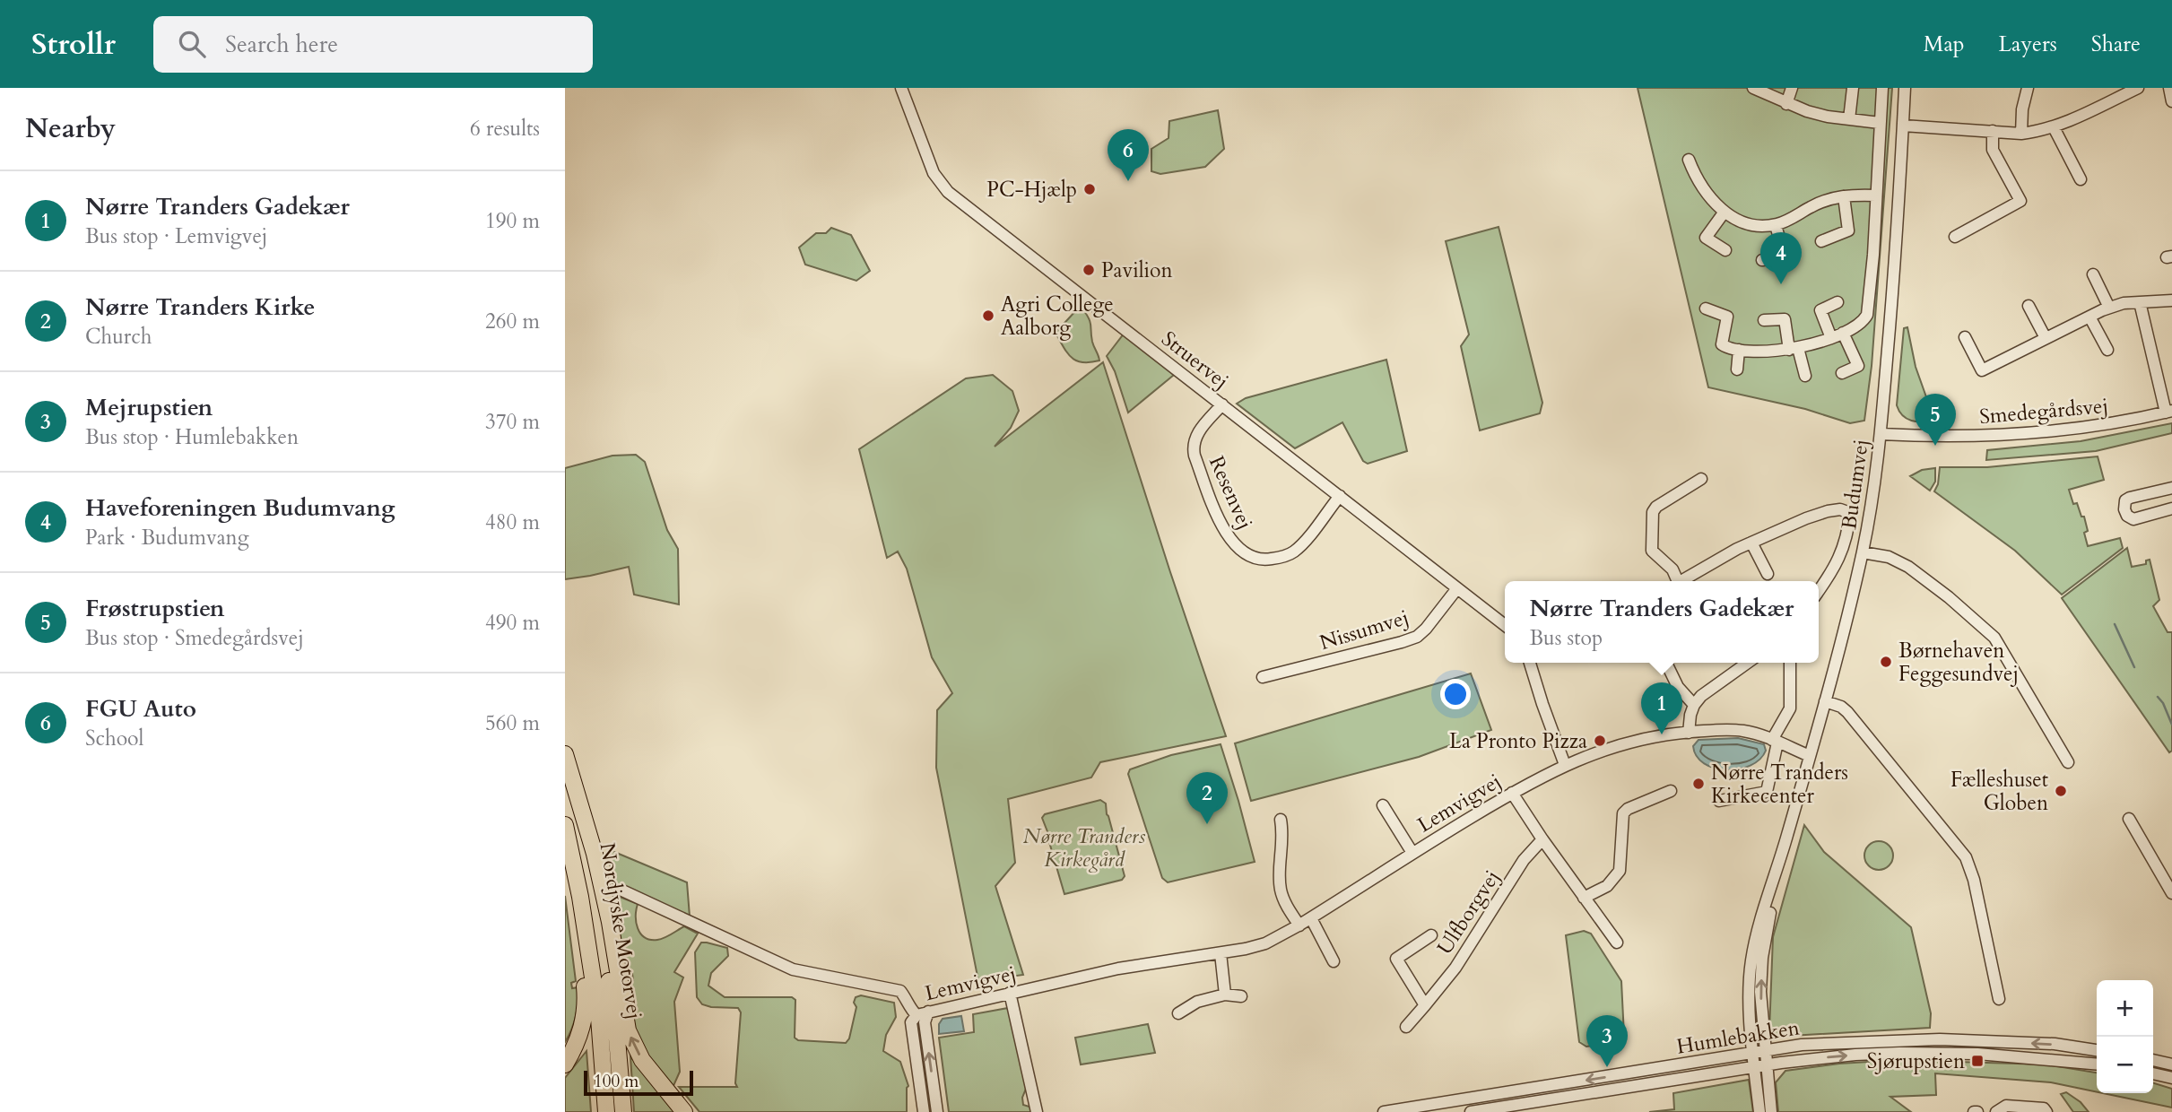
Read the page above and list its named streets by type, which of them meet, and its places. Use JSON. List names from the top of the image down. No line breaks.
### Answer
{"streets":{"highway":["Nordjyske Motorvej"],"street":["Struervej","Smedegårdsvej","Budumvej","Resenvej","Nissumvej","Lemvigvej","Ulfborgvej","Humlebakken"]},"crossings":[["Struervej","Resenvej"],["Struervej","Nissumvej"],["Smedegårdsvej","Budumvej"],["Budumvej","Lemvigvej"],["Budumvej","Humlebakken"]],"parks":["Nørre Tranders Kirkegård"],"places":{"other":["PC-Hjælp","Pavilion","Agri College Aalborg","Børnehaven Feggesundvej","La Pronto Pizza","Nørre Tranders Kirkecenter","Fælleshuset Globen"],"transit":["Sjørupstien"]},"scale_bar":"100 m","page":{"header":"Strollr","search":"Search here","nav":["Map","Layers","Share"],"heading":["Nearby","6 results"],"pins":["6","4","5","1","2","3"],"list":[{"mark":"1","name":"Nørre Tranders Gadekær","note":"Bus stop · Lemvigvej","value":"190 m"},{"mark":"2","name":"Nørre Tranders Kirke","note":"Church","value":"260 m"},{"mark":"3","name":"Mejrupstien","note":"Bus stop · Humlebakken","value":"370 m"},{"mark":"4","name":"Haveforeningen Budumvang","note":"Park · Budumvang","value":"480 m"},{"mark":"5","name":"Frøstrupstien","note":"Bus stop · Smedegårdsvej","value":"490 m"},{"mark":"6","name":"FGU Auto","note":"School","value":"560 m"}],"popup":["Nørre Tranders Gadekær","Bus stop"],"map_buttons":["+","−"],"scale":"100 m"}}
